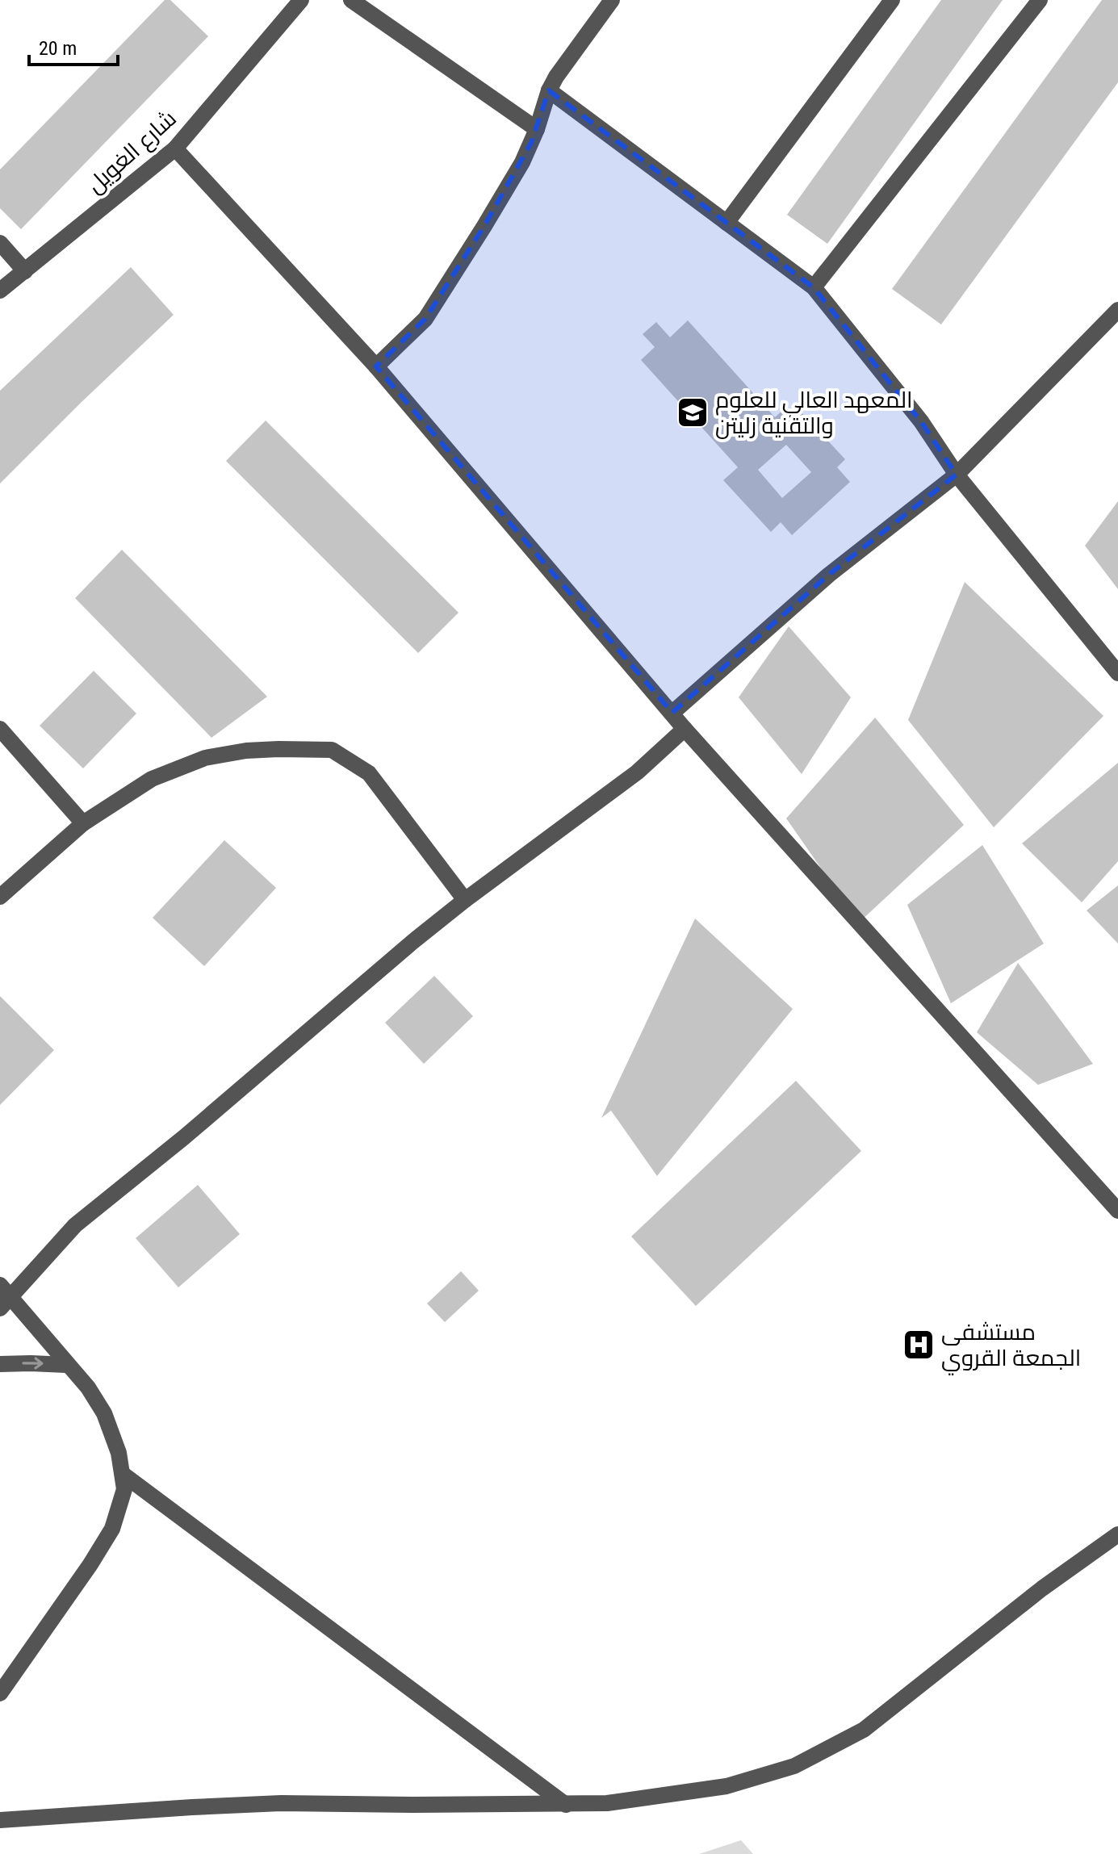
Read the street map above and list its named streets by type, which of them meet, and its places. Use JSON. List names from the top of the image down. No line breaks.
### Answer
{"streets":{"street":["شارع الغويل"]},"places":{"school or university":["المعهد العالي للعلوم والتقنية زليتن"],"hospital":["مستشفى الجمعة القروي"]},"scale_bar":"20 m"}
